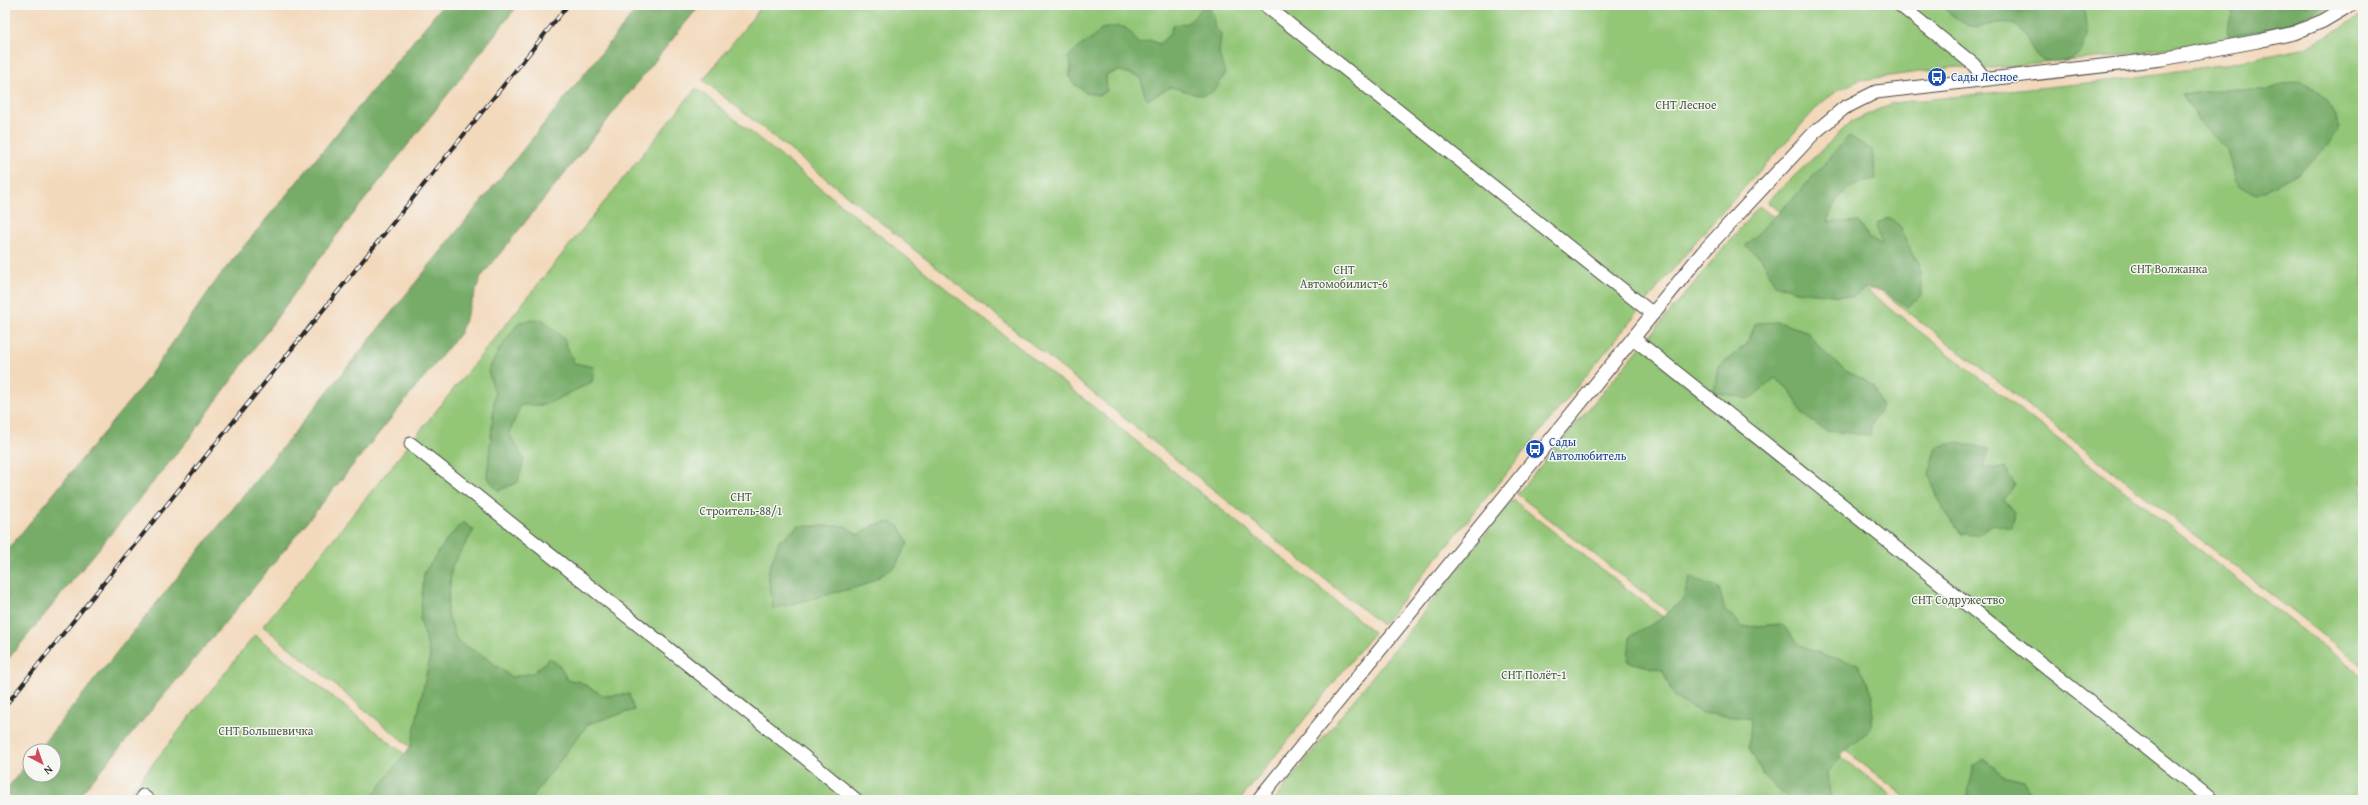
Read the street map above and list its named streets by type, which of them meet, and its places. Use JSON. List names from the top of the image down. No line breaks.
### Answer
{"parks":["СНТ Лесное","СНТ Волжанка","СНТ Автомобилист-6","СНТ Строитель-88/1","СНТ Содружество","СНТ Полёт-1","СНТ Большевичка"],"places":{"bus stop":["Сады Лесное","Сады Автолюбитель"]},"north":"bottom right"}
